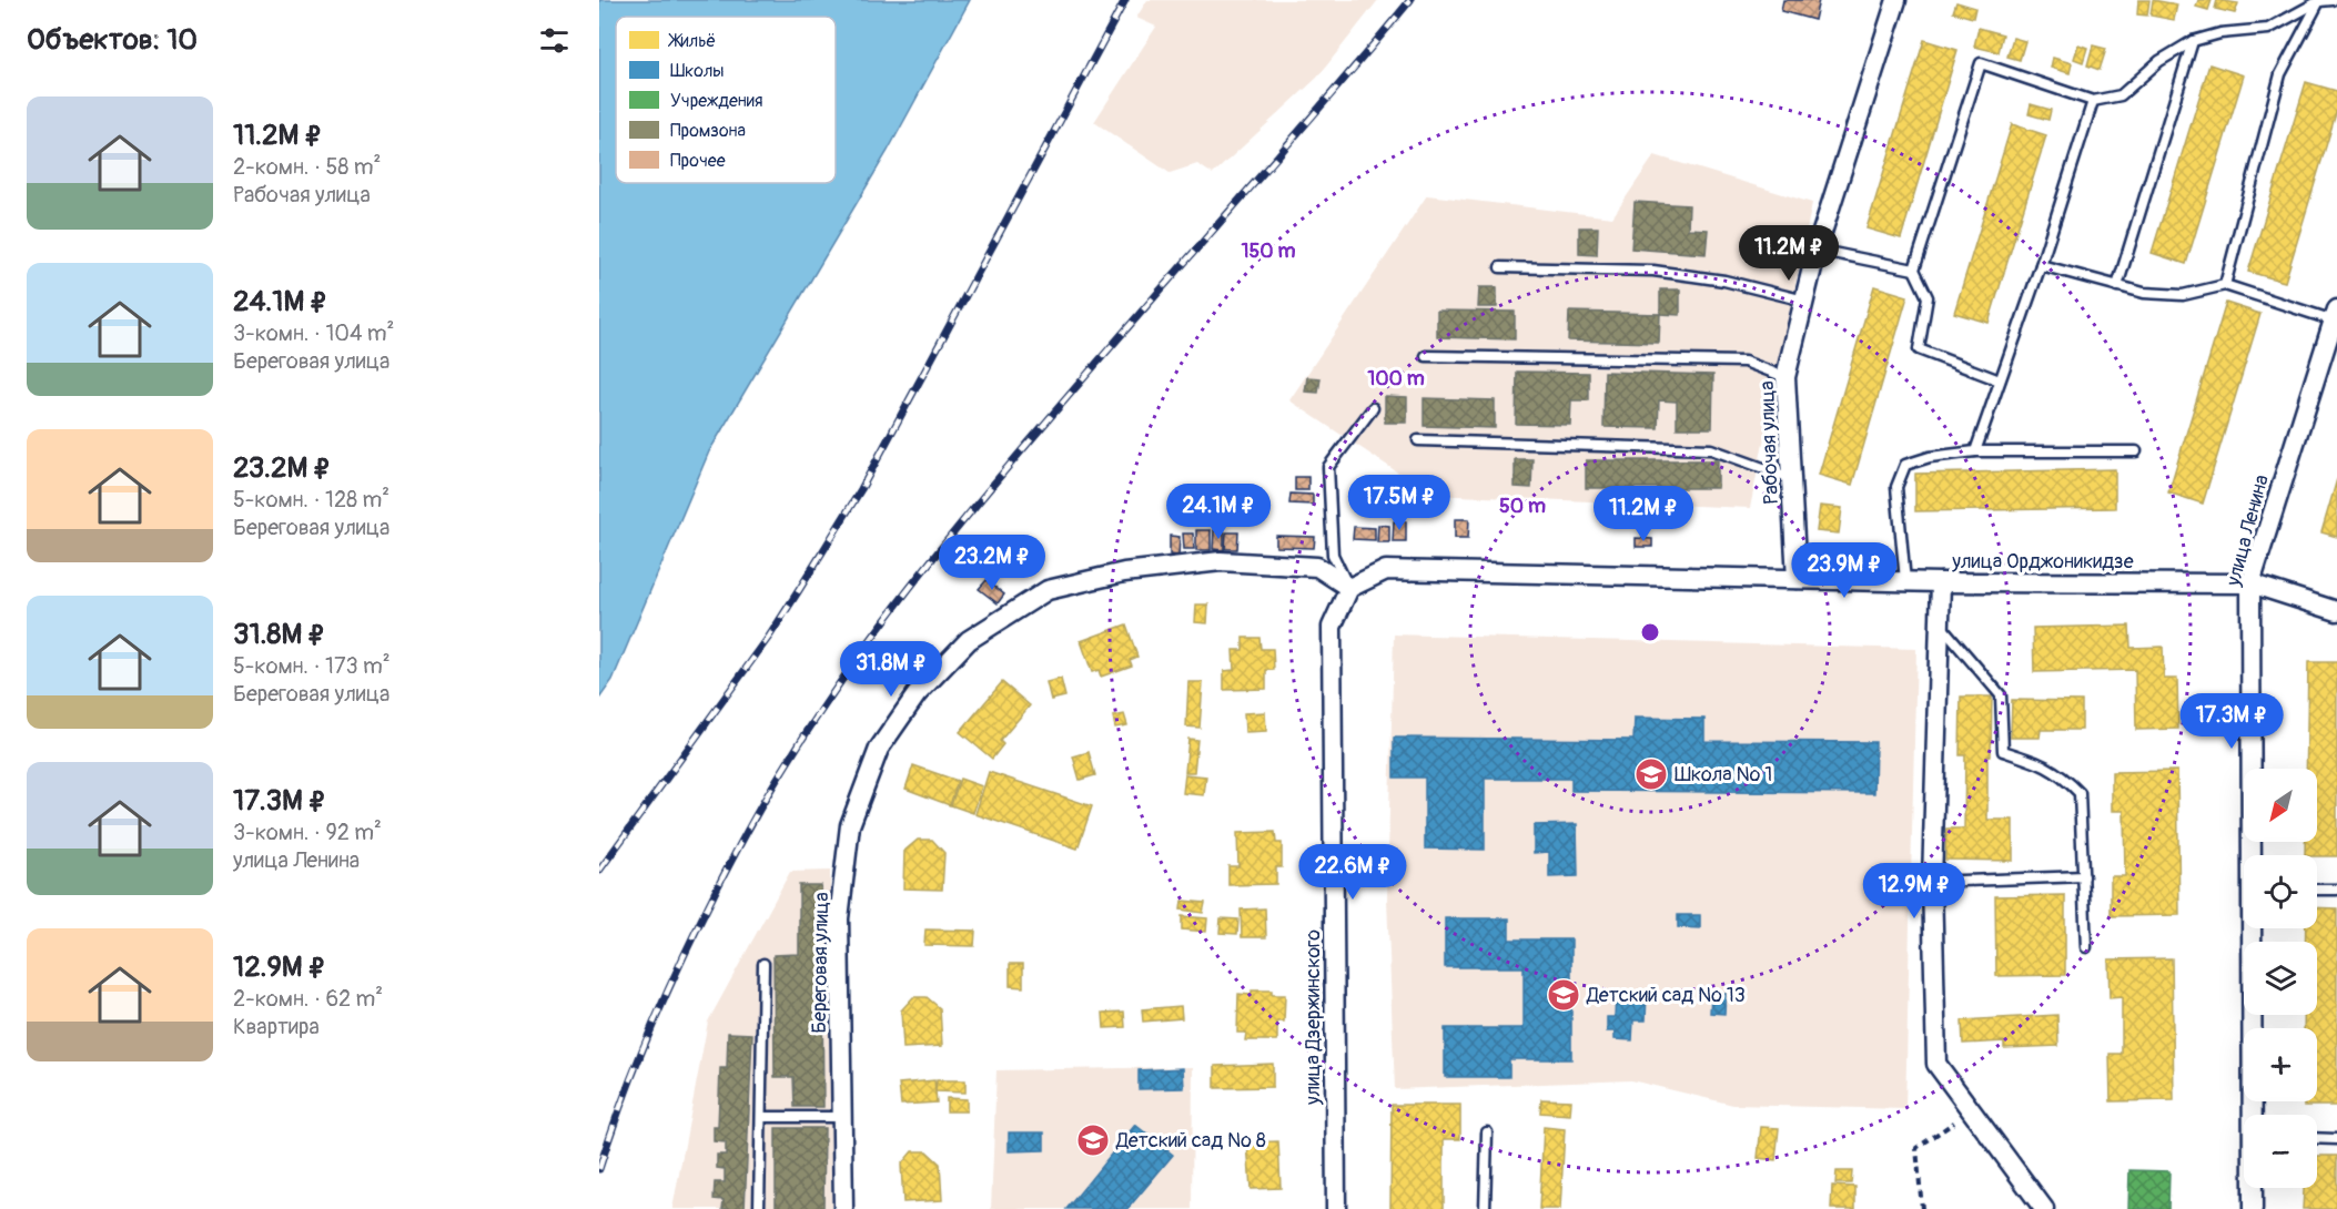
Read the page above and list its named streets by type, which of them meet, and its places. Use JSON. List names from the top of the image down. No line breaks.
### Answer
{"streets":{"street":["Рабочая улица","улица Ленина","улица Орджоникидзе","Береговая улица","улица Дзержинского"]},"crossings":[["Рабочая улица","улица Орджоникидзе"],["улица Ленина","улица Орджоникидзе"],["улица Орджоникидзе","Береговая улица"],["улица Орджоникидзе","улица Дзержинского"],["Береговая улица","улица Дзержинского"]],"places":{"school or university":["Школа № 1","Детский сад № 13","Детский сад № 8"]},"legend":["Жильё","Школы","Учреждения","Промзона","Прочее"],"north":"bottom left","page":{"heading":"Объектов: 10","list":[{"name":"11.2M ₽","note":"2-комн. · 58 m² · Рабочая улица"},{"name":"24.1M ₽","note":"3-комн. · 104 m² · Береговая улица"},{"name":"23.2M ₽","note":"5-комн. · 128 m² · Береговая улица"},{"name":"31.8M ₽","note":"5-комн. · 173 m² · Береговая улица"},{"name":"17.3M ₽","note":"3-комн. · 92 m² · улица Ленина"},{"name":"12.9M ₽","note":"2-комн. · 62 m² · Квартира"}],"price":["11.2M ₽","17.5M ₽","24.1M ₽","11.2M ₽","23.2M ₽","23.9M ₽","31.8M ₽","17.3M ₽","22.6M ₽","12.9M ₽"],"map_buttons":["+","−"]},"rings":["150 m","100 m","50 m"]}
